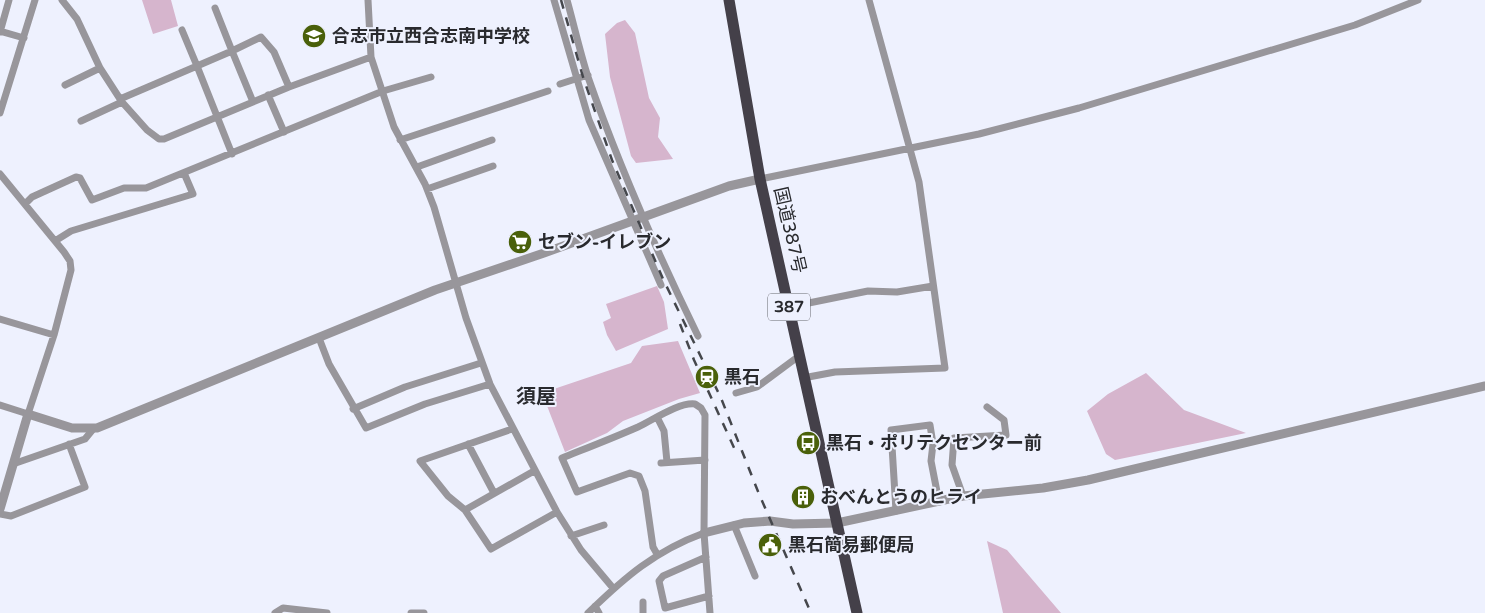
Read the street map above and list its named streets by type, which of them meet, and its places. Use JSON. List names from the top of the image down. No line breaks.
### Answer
{"streets":{"highway":["国道387号","387"]},"districts":["須屋"],"places":{"school or university":["合志市立西合志南中学校"],"supermarket":["セブン-イレブン"],"station":["黒石"],"bus stop":["黒石・ポリテクセンター前"],"building":["おべんとうのヒライ"],"public building":["黒石簡易郵便局"]}}
